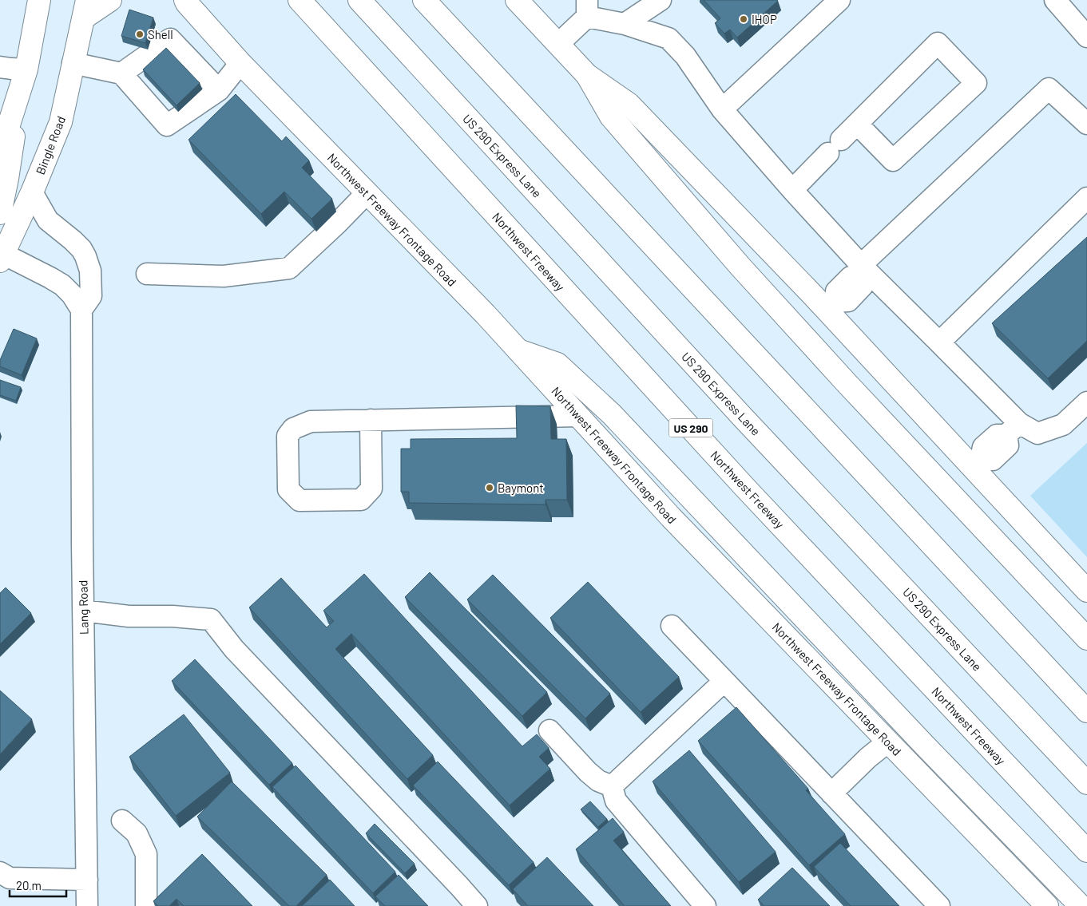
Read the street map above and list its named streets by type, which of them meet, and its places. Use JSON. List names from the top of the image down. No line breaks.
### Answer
{"streets":{"main road":["Bingle Road","US 290 Express Lane","Northwest Freeway Frontage Road","Northwest Freeway","US 290"],"street":["Lang Road"]},"crossings":[["Bingle Road","Lang Road"]],"places":["IHOP","Shell","Baymont"],"scale_bar":"20 m"}
